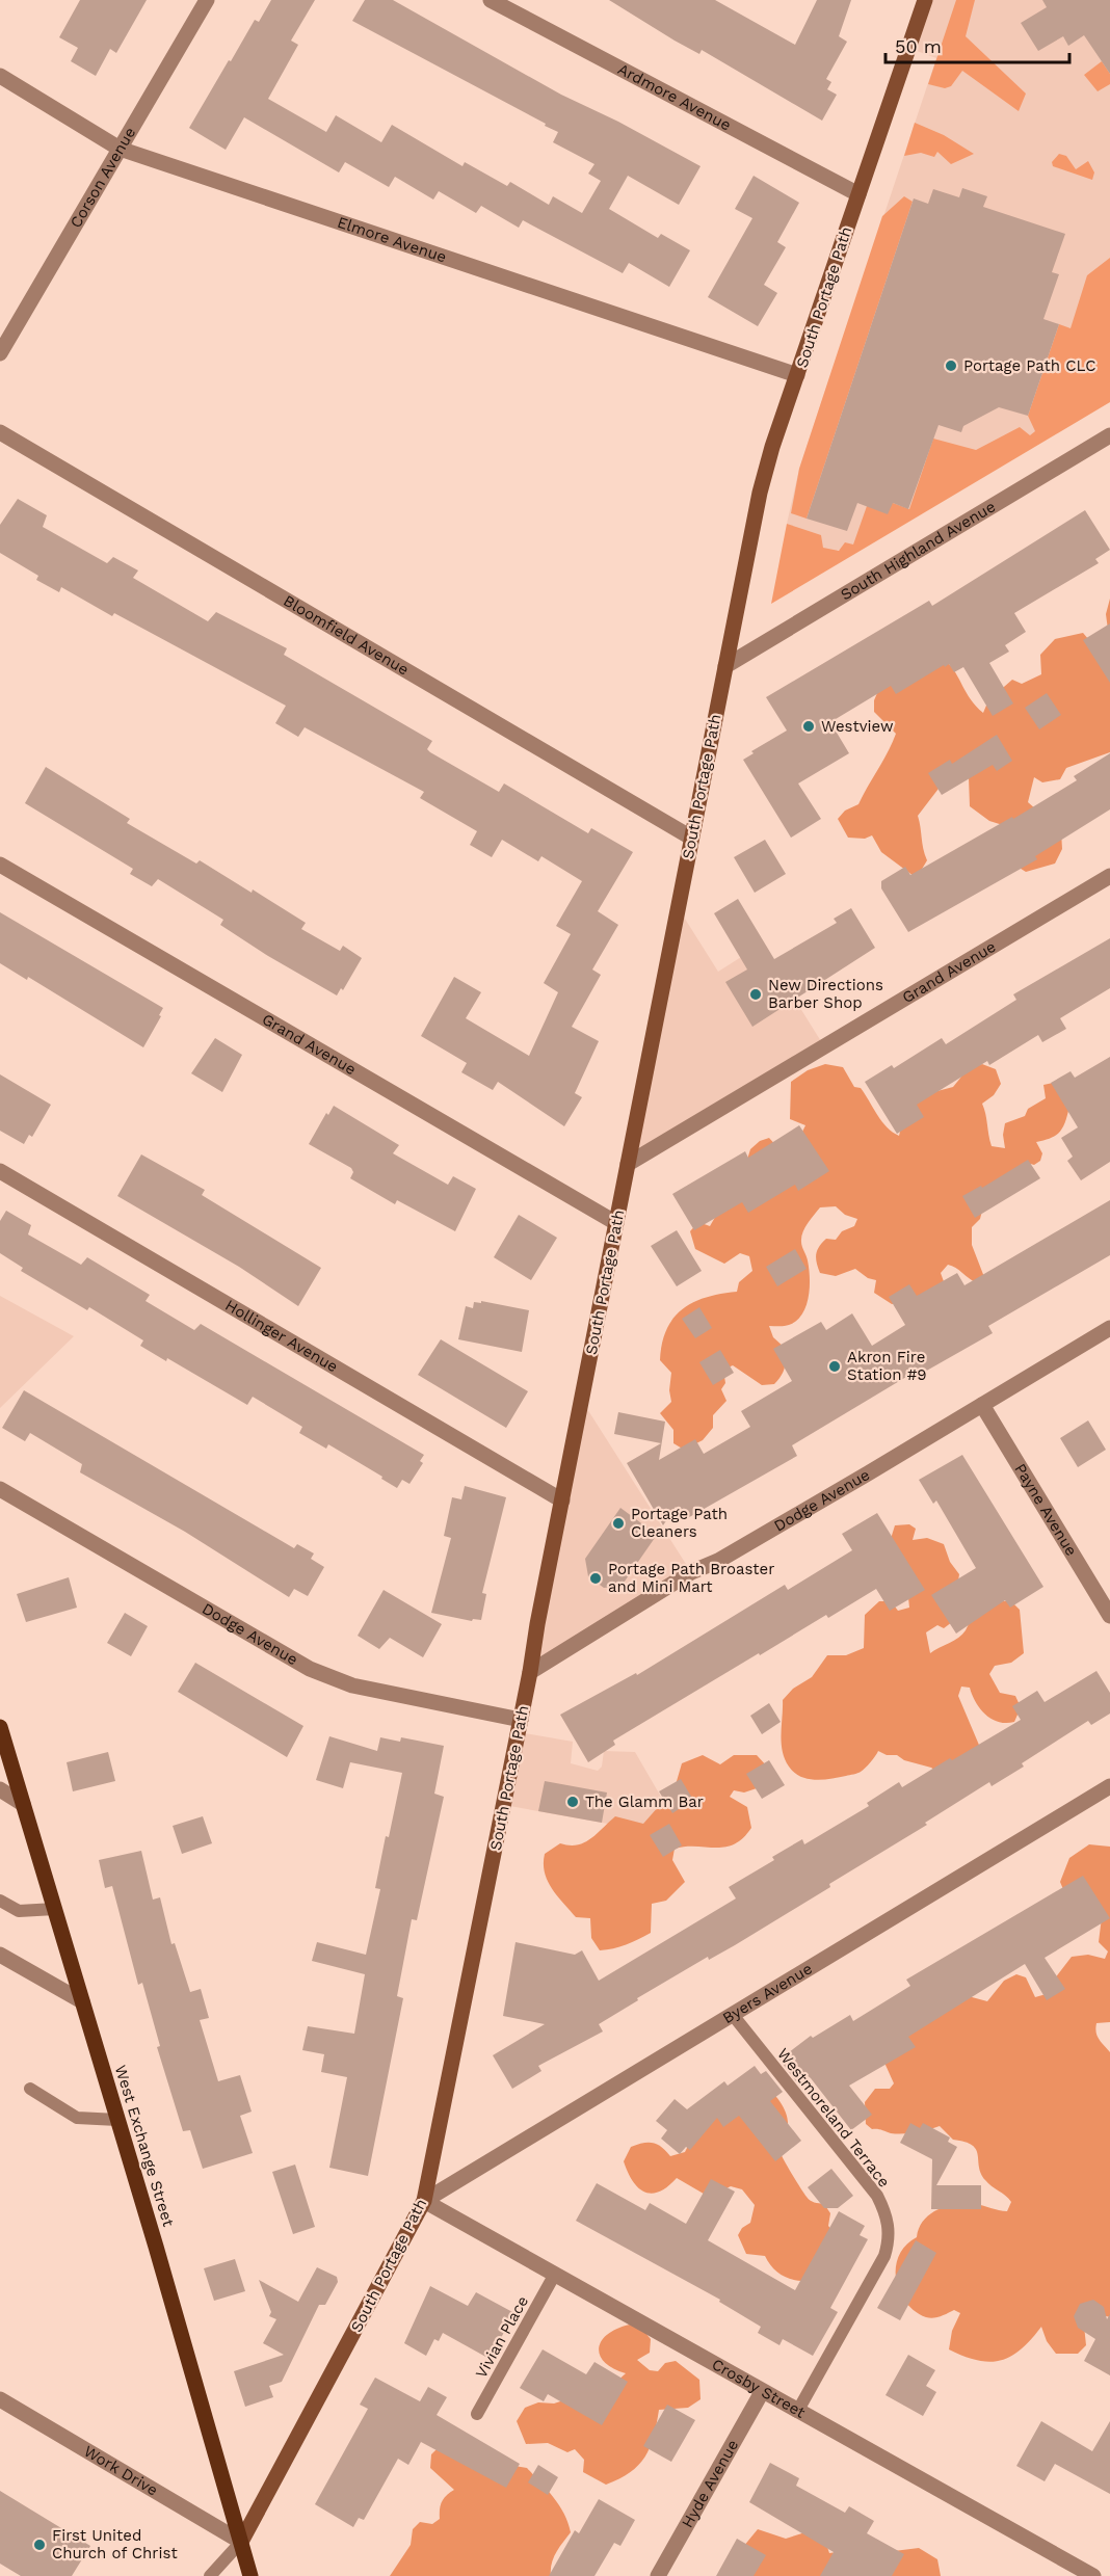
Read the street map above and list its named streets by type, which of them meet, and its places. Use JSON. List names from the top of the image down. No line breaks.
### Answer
{"streets":{"main road":["South Portage Path","West Exchange Street"],"street":["Ardmore Avenue","Corson Avenue","Elmore Avenue","South Highland Avenue","Bloomfield Avenue","Grand Avenue","Hollinger Avenue","Dodge Avenue","Payne Avenue","Byers Avenue","Crosby Street","Work Drive","Hyde Avenue"],"lane":["Westmoreland Terrace","Vivian Place"]},"crossings":[["Ardmore Avenue","South Portage Path"],["Corson Avenue","Elmore Avenue"],["Elmore Avenue","South Portage Path"],["South Portage Path","South Highland Avenue"],["South Portage Path","Bloomfield Avenue"],["South Portage Path","Grand Avenue"],["South Portage Path","Hollinger Avenue"],["South Portage Path","Dodge Avenue"],["South Portage Path","Byers Avenue"],["South Portage Path","West Exchange Street"],["South Portage Path","Crosby Street"],["South Portage Path","Work Drive"],["Dodge Avenue","Payne Avenue"],["Byers Avenue","Westmoreland Terrace"],["Byers Avenue","Crosby Street"],["Westmoreland Terrace","Crosby Street"],["West Exchange Street","Work Drive"],["Vivian Place","Crosby Street"],["Crosby Street","Hyde Avenue"]],"places":["Portage Path CLC","Westview","New Directions Barber Shop","Akron Fire Station #9","Portage Path Cleaners","Portage Path Broaster and Mini Mart","The Glamm Bar","First United Church of Christ"],"scale_bar":"50 m"}
